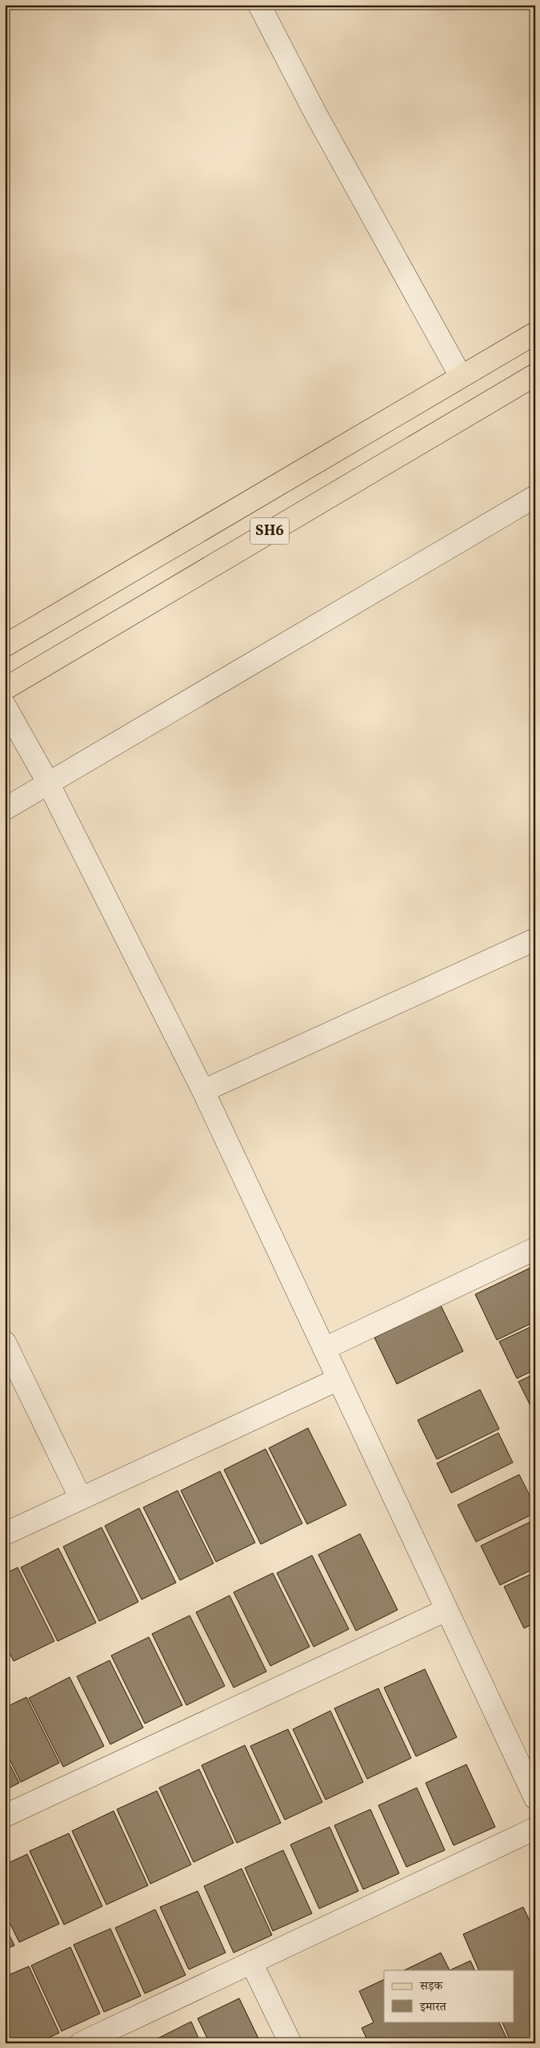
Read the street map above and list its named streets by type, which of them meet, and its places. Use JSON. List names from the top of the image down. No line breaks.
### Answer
{"streets":{"main road":["SH6"]},"legend":["सड़क","इमारत"]}
